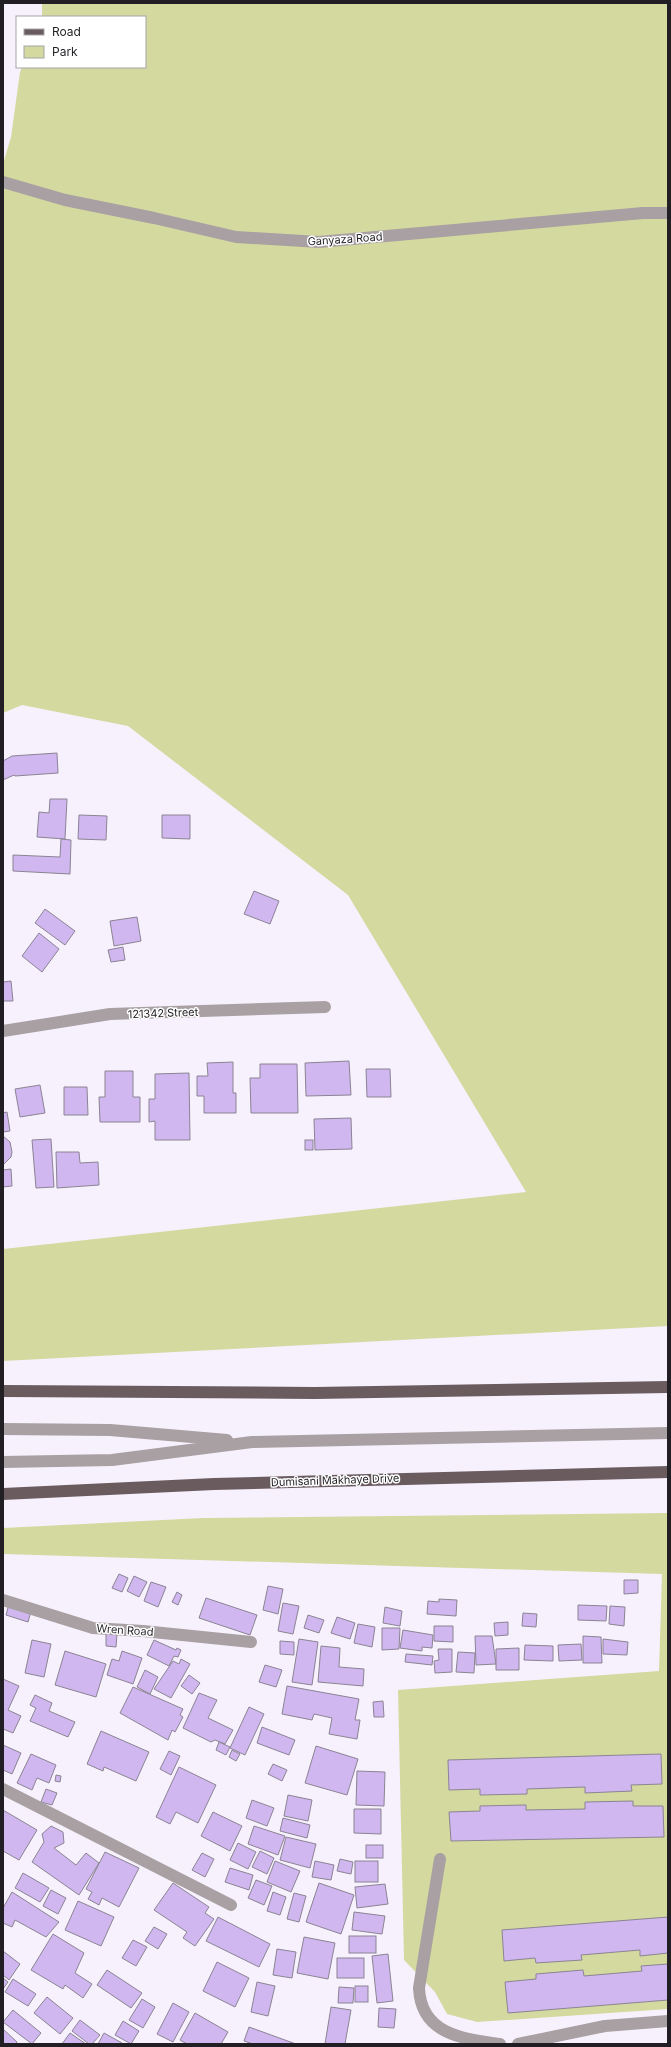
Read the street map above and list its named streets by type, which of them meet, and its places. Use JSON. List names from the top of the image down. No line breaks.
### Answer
{"streets":{"main road":["Dumisani Makhaye Drive"],"street":["Ganyaza Road","121342 Street","Wren Road"]},"legend":["Road","Park"]}
